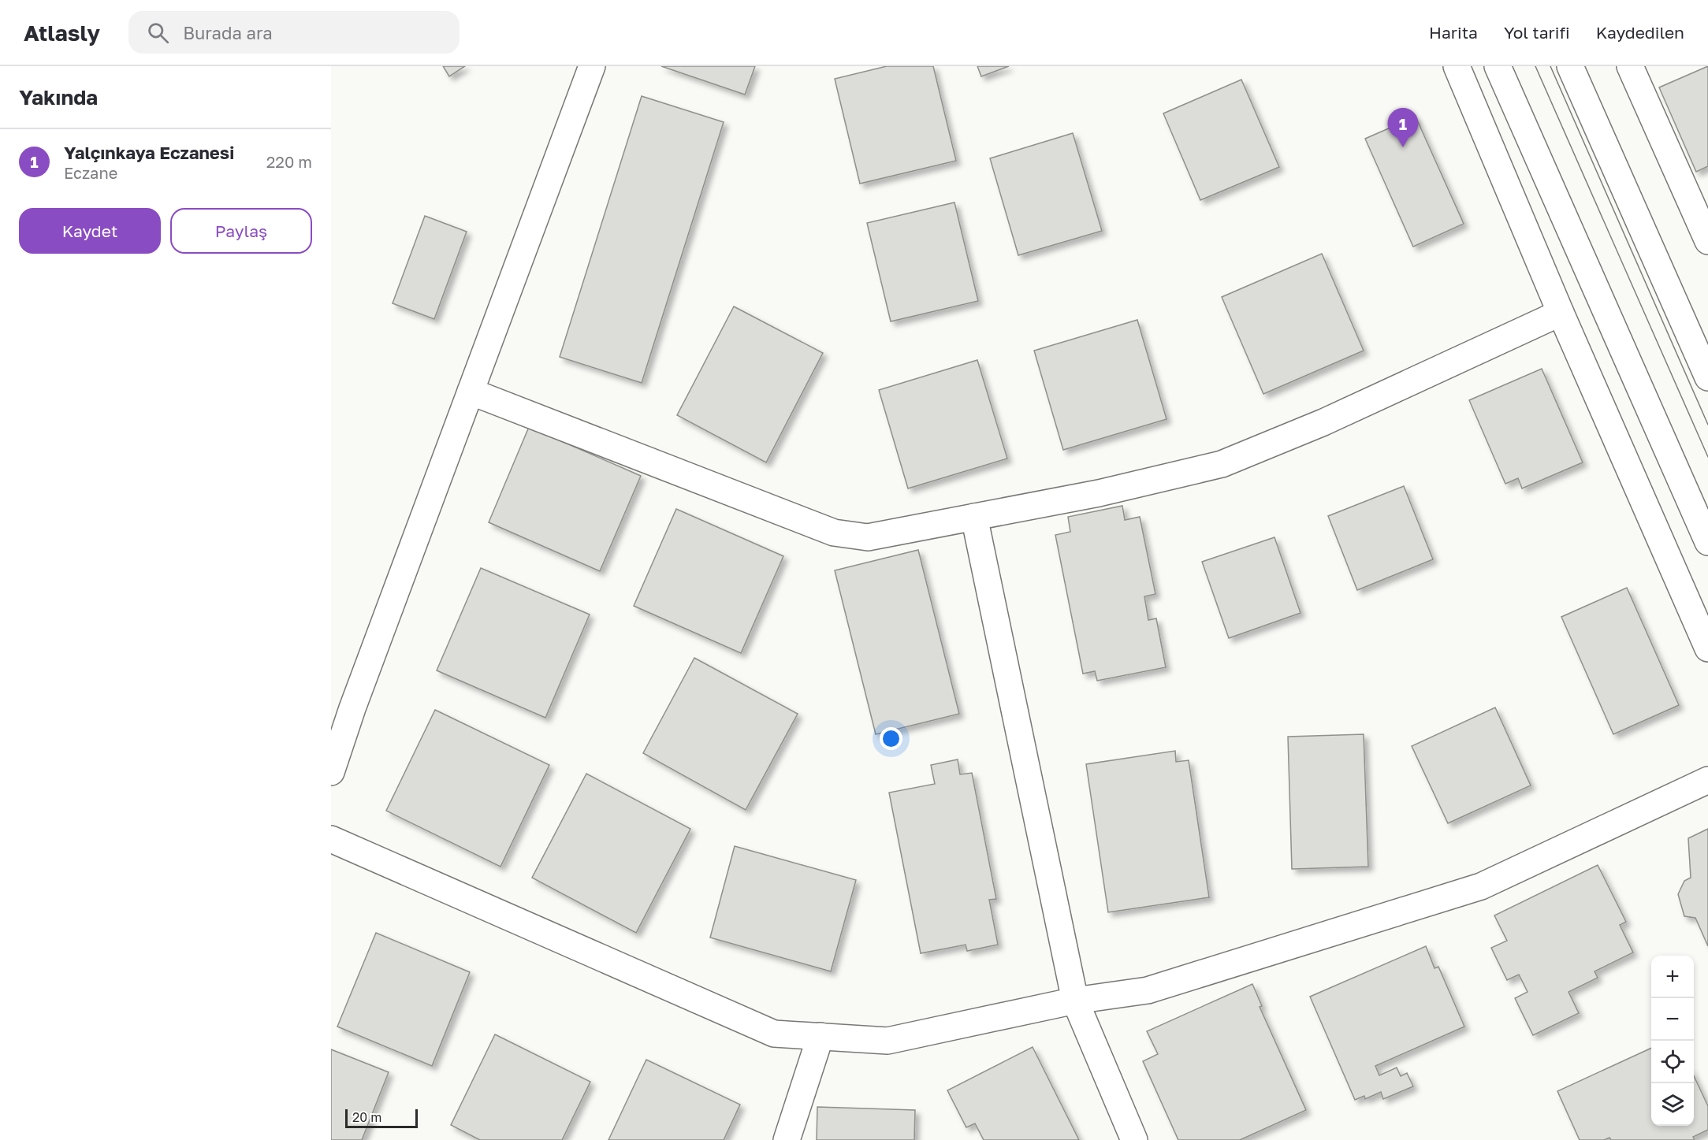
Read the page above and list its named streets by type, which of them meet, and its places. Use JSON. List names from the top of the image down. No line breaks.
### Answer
{"scale_bar":"20 m","page":{"header":"Atlasly","search":"Burada ara","nav":["Harita","Yol tarifi","Kaydedilen"],"heading":"Yakında","pins":"1","list":[{"mark":"1","name":"Yalçınkaya Eczanesi","note":"Eczane","value":"220 m"}],"buttons":["Kaydet","Paylaş"],"map_buttons":["+","−"],"scale":"20 m"}}
